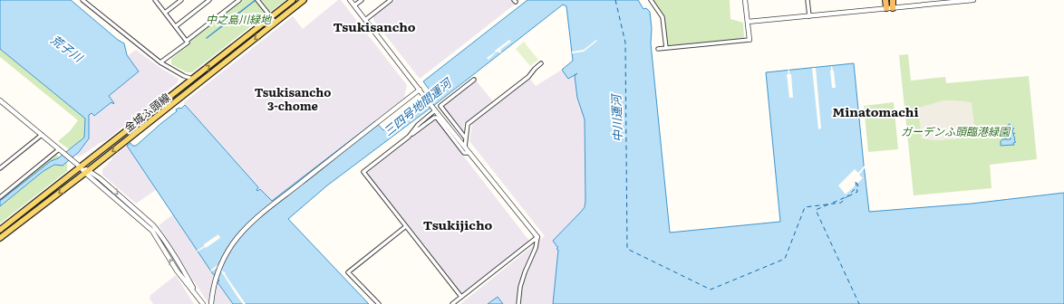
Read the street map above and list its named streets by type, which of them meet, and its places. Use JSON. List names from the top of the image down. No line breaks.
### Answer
{"streets":{"main road":["金城ふ頭線"]},"districts":["Tsukisancho","Tsukisancho 3-chome","Minatomachi","Tsukijicho"],"water":["荒子川","三四号地間運河","中川運河"],"parks":["中之島川緑地","ガーデンふ頭臨港緑園"]}
